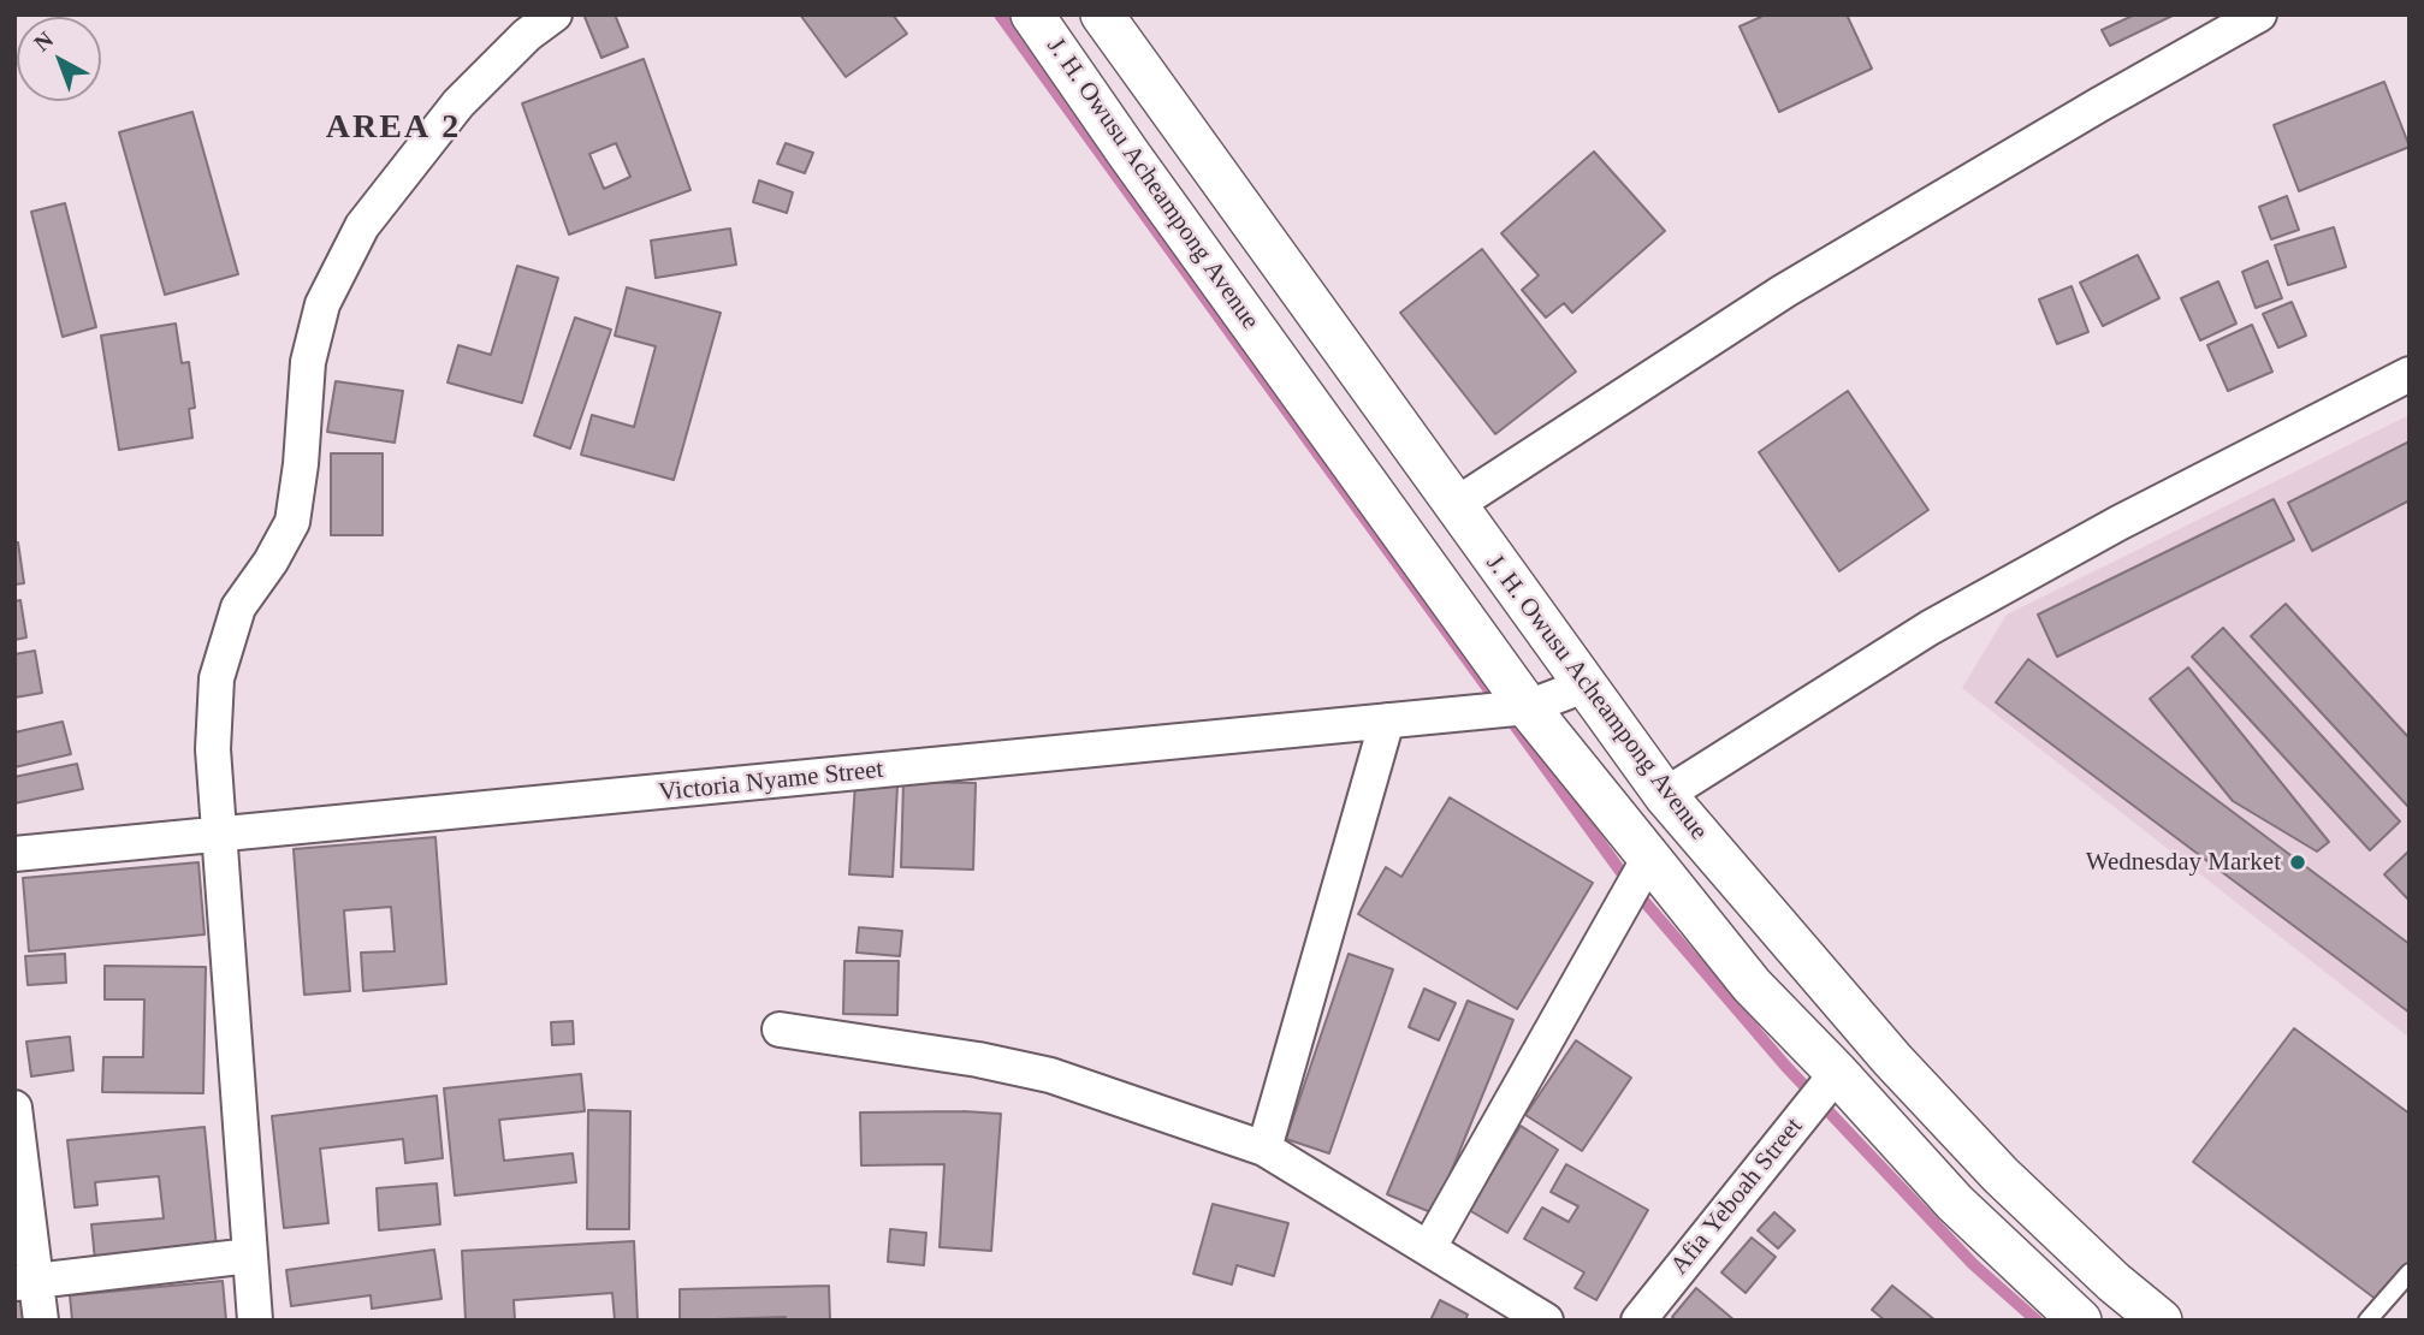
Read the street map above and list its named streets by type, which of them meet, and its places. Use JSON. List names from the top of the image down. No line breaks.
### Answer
{"streets":{"street":["J. H. Owusu Acheampong Avenue","Victoria Nyame Street","Afia Yeboah Street"]},"crossings":[["J. H. Owusu Acheampong Avenue","Victoria Nyame Street"],["J. H. Owusu Acheampong Avenue","Afia Yeboah Street"]],"districts":["AREA 2"],"places":["Wednesday Market"],"north":"top left"}
